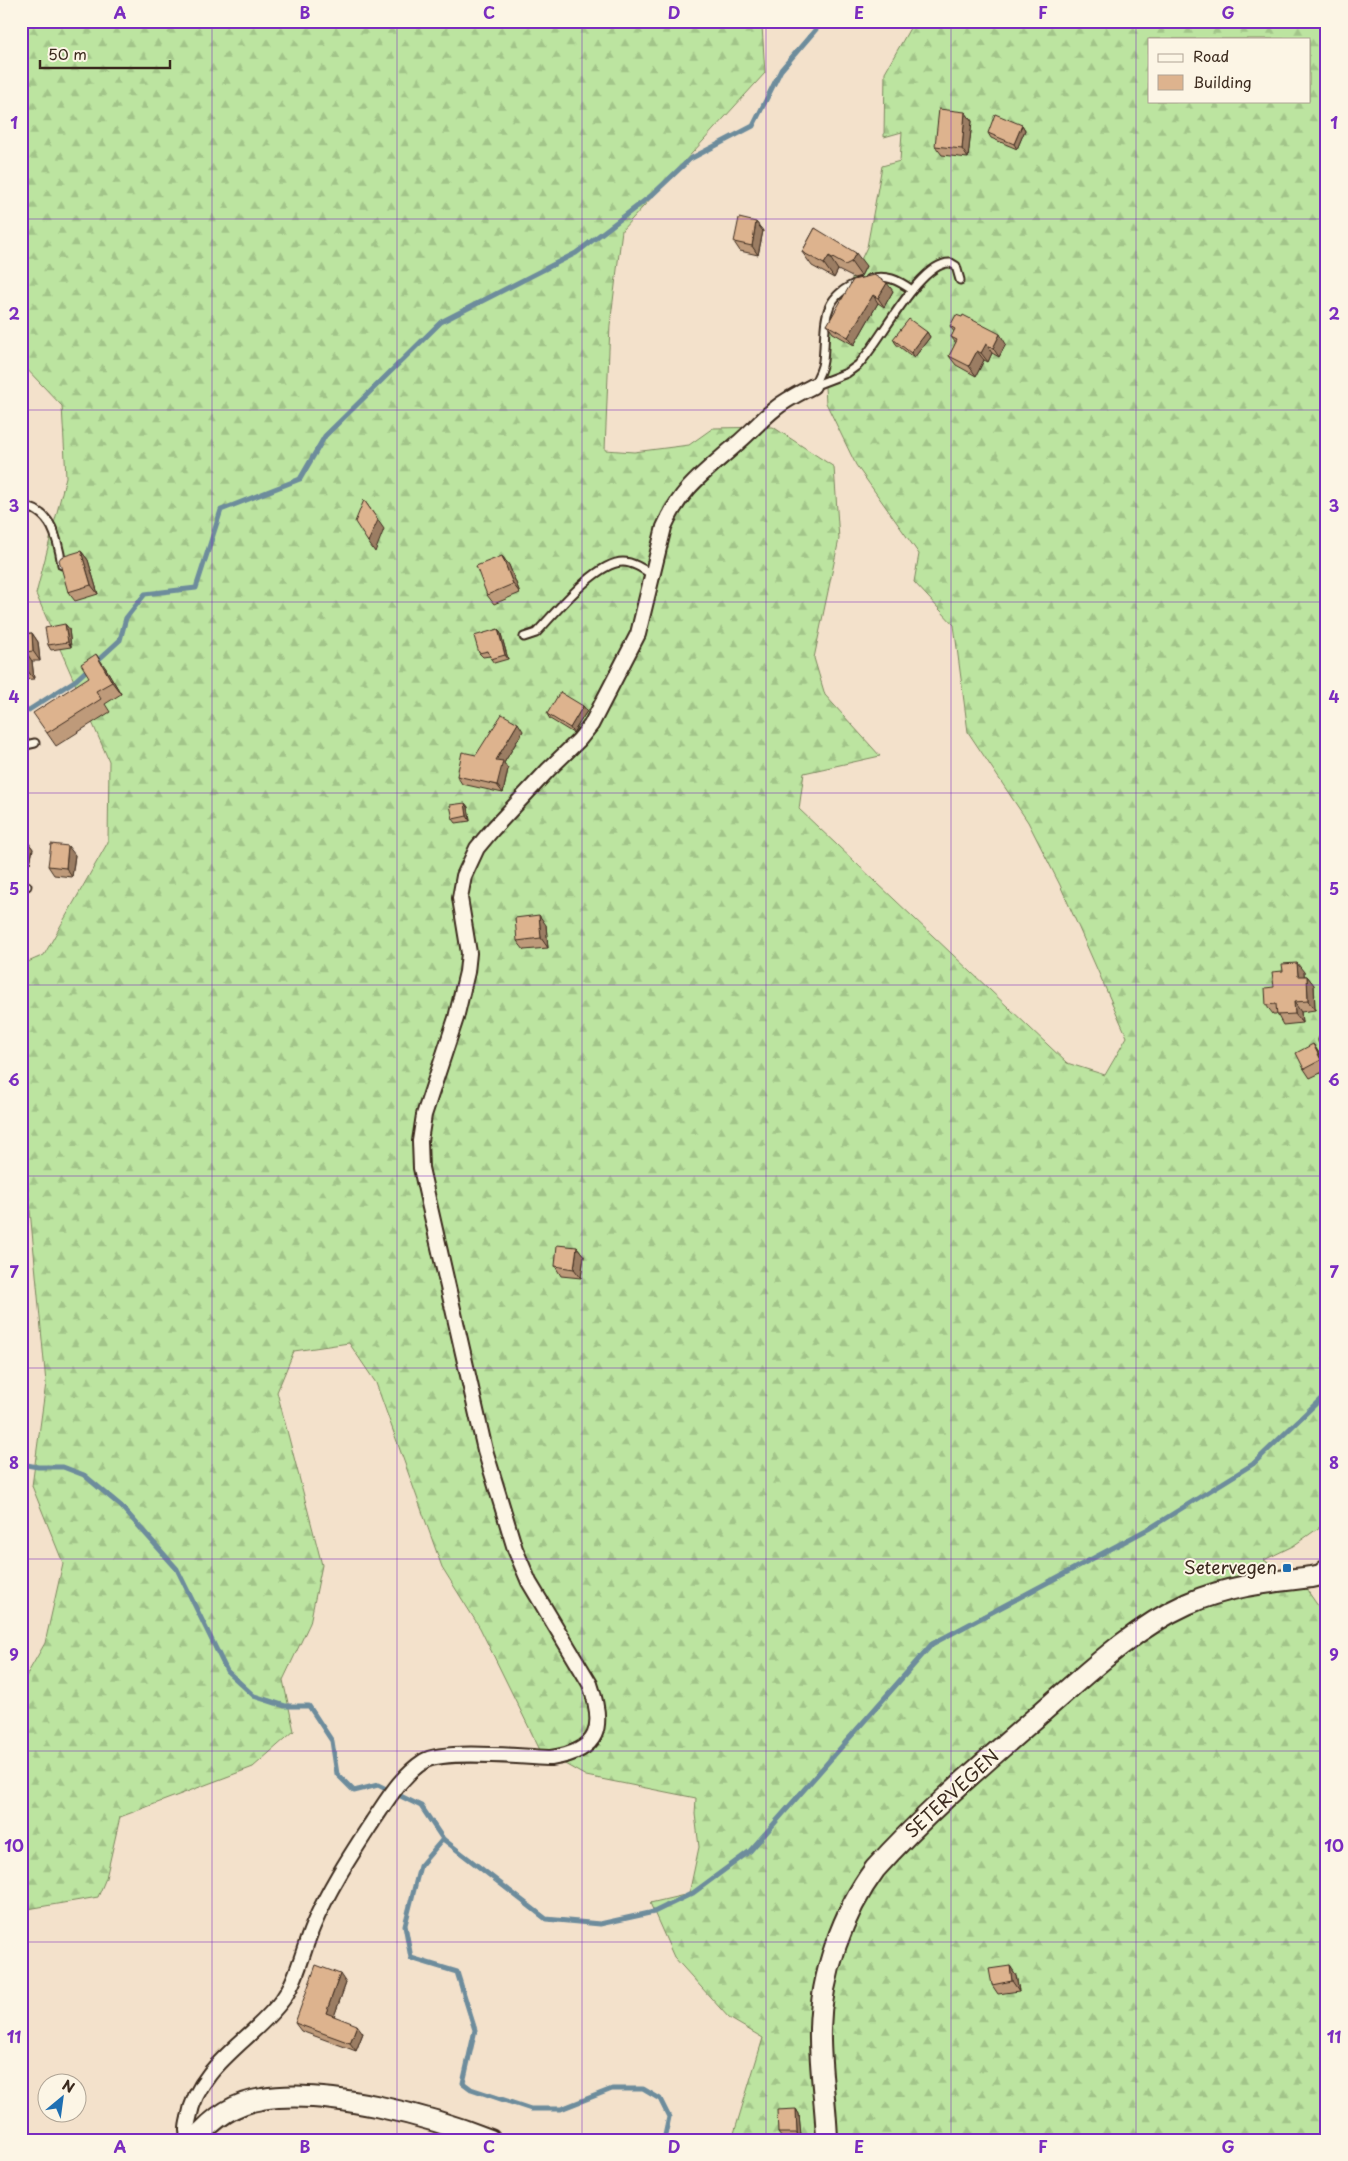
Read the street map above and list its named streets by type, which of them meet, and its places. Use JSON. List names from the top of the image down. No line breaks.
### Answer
{"streets":{"main road":["SETERVEGEN"]},"places":{"transit":["Setervegen"]},"legend":["Road","Building"],"scale_bar":"50 m","north":"top right","grid":{"columns":["A","B","C","D","E","F","G"],"rows":["1","2","3","4","5","6","7","8","9","10","11"]}}
